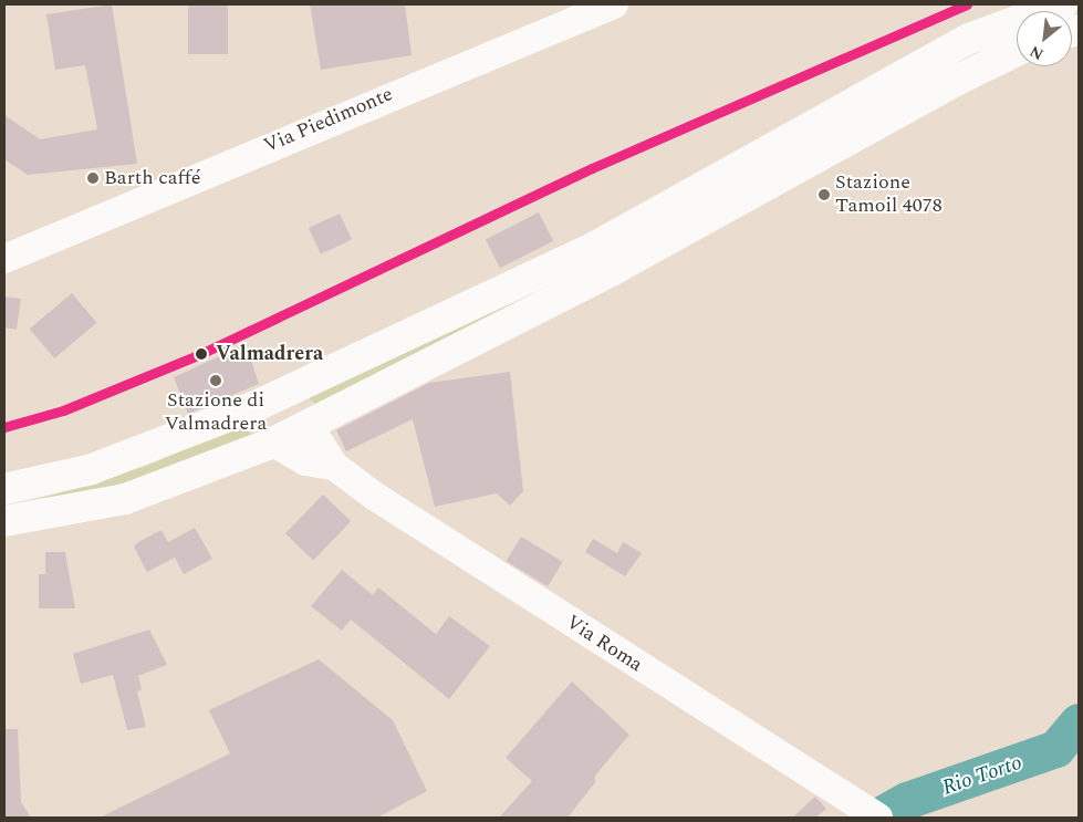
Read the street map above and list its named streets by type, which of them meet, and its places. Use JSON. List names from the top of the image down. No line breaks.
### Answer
{"streets":{"street":["Via Piedimonte","Via Roma"]},"water":["Rio Torto"],"places":["Barth caffé","Stazione Tamoil 4078","Valmadrera","Stazione di Valmadrera"],"north":"bottom left"}
